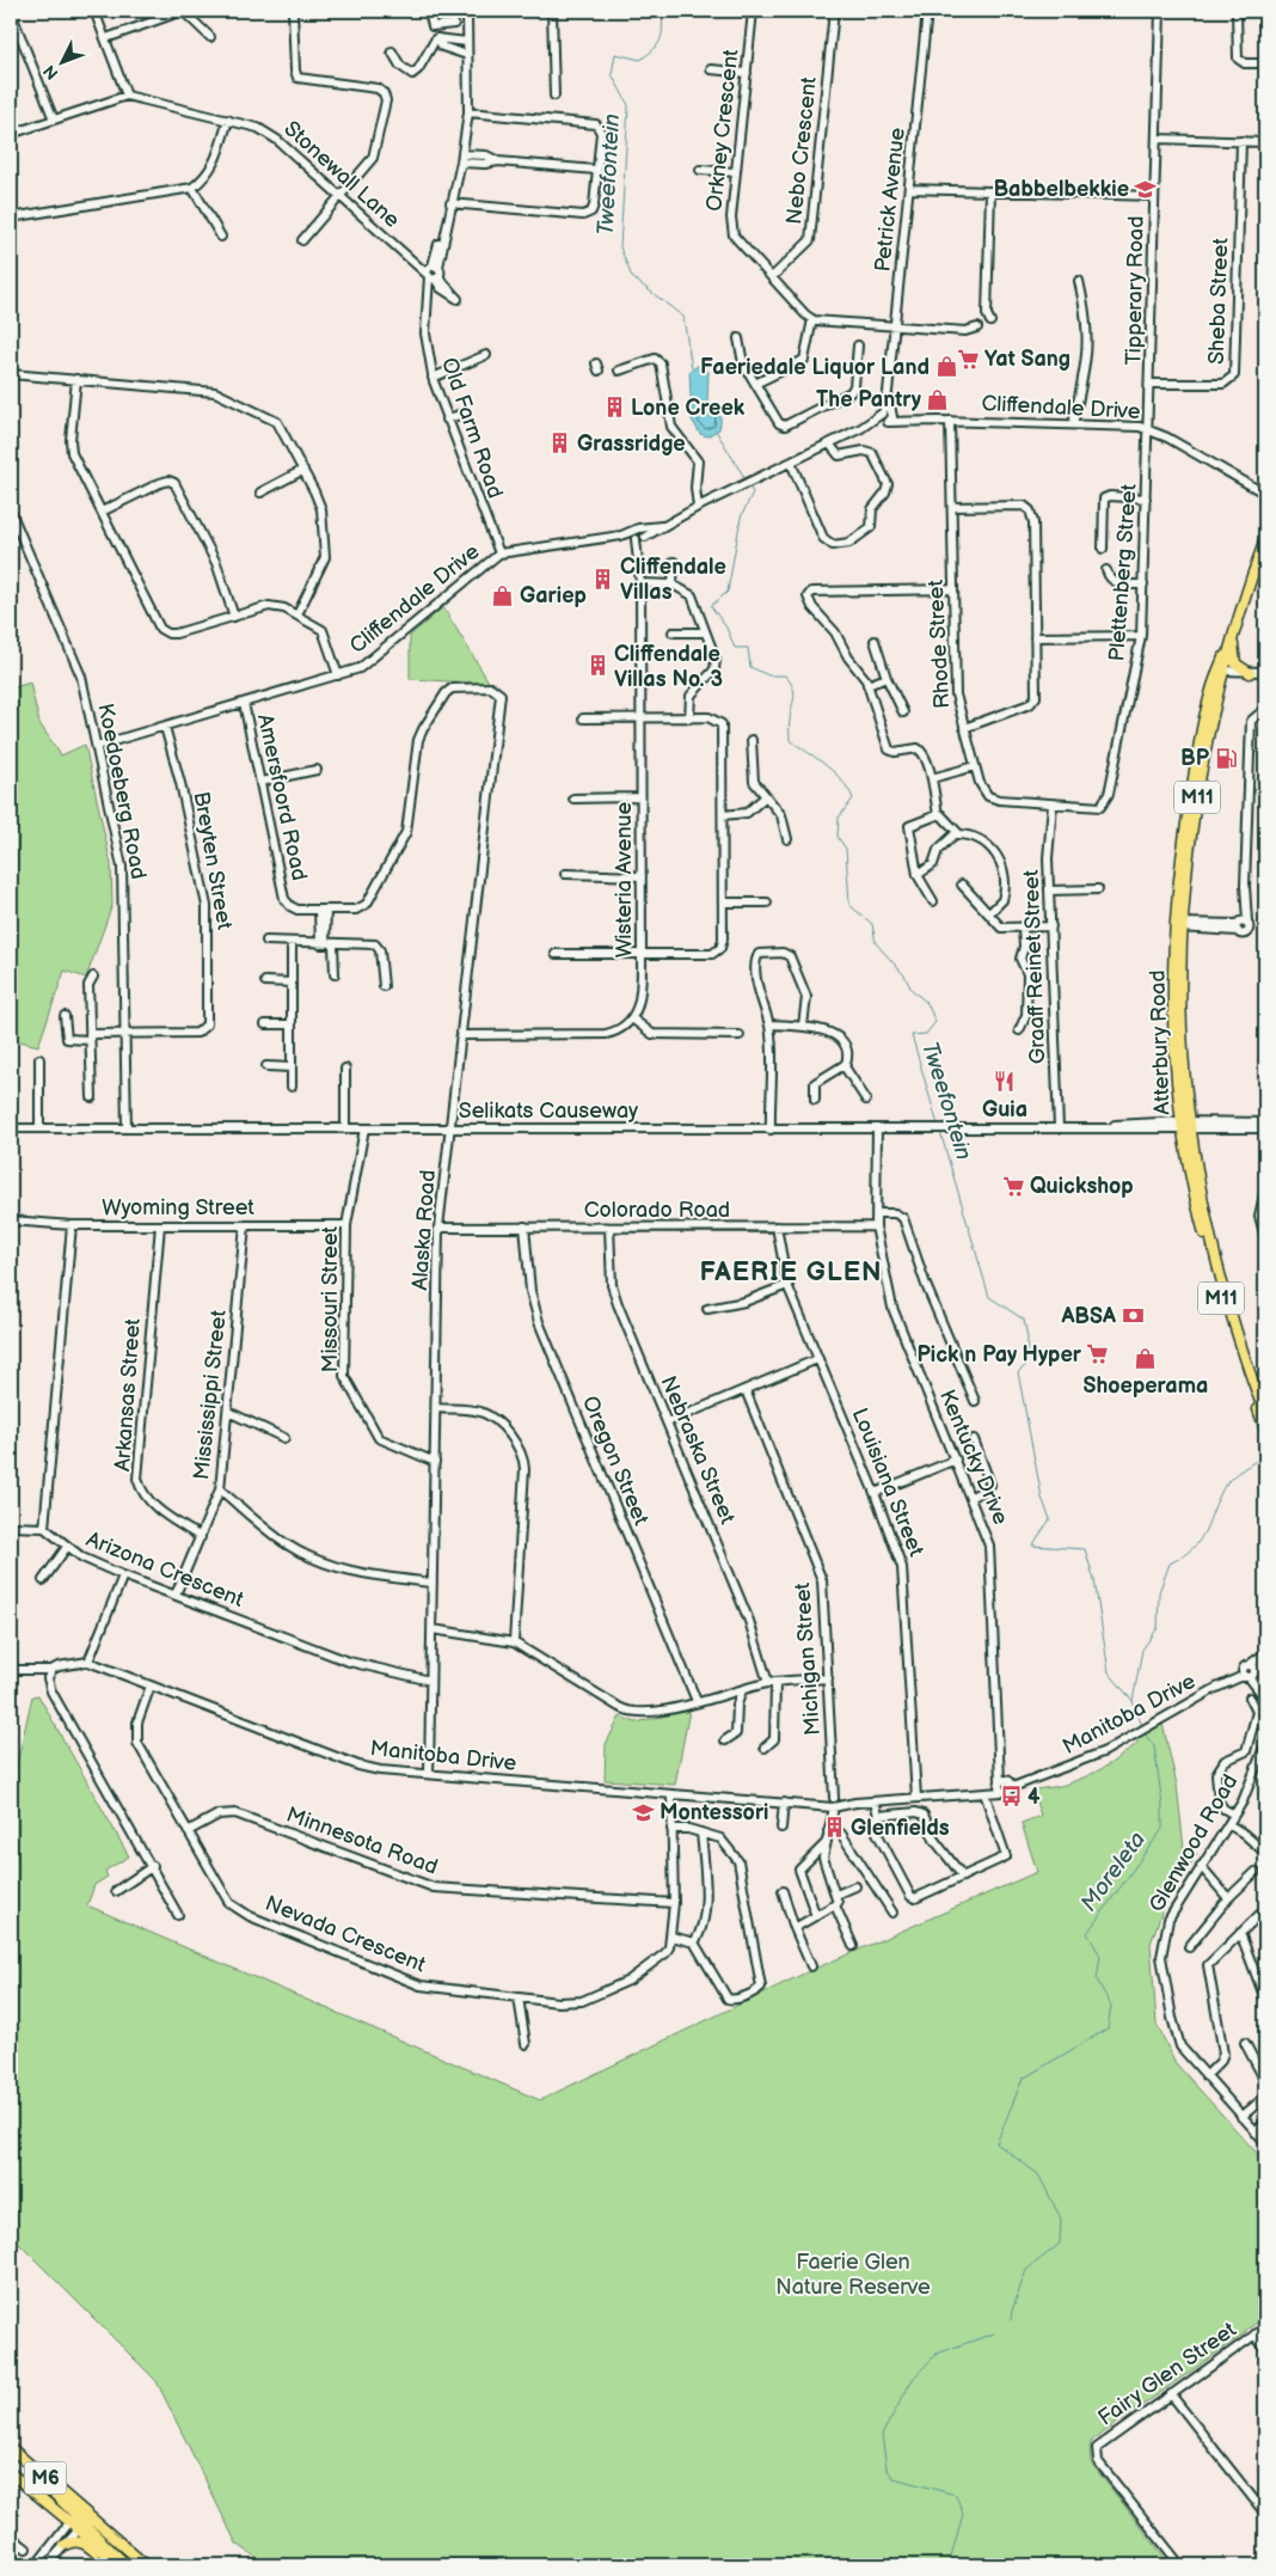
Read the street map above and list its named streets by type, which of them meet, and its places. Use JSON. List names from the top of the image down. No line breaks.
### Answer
{"streets":{"main road":["M11","Atterbury Road","M6"],"street":["Orkney Crescent","Nebo Crescent","Stonewall Lane","Petrick Avenue","Tipperary Road","Sheba Street","Cliffendale Drive","Old Farm Road","Plettenberg Street","Rhode Street","Koedoeberg Road","Amersfoord Road","Breyten Street","Wisteria Avenue","Graaff Reinet Street","Selikats Causeway","Wyoming Street","Colorado Road","Alaska Road","Missouri Street","Arkansas Street","Mississippi Street","Nebraska Street","Kentucky Drive","Oregon Street","Louisiana Street","Arizona Crescent","Michigan Street","Manitoba Drive","Minnesota Road","Glenwood Road","Nevada Crescent","Fairy Glen Street"]},"crossings":[["Orkney Crescent","Nebo Crescent"],["Stonewall Lane","Old Farm Road"],["Petrick Avenue","Cliffendale Drive"],["Tipperary Road","Sheba Street"],["Tipperary Road","Cliffendale Drive"],["Tipperary Road","Plettenberg Street"],["Cliffendale Drive","Old Farm Road"],["Cliffendale Drive","Plettenberg Street"],["Cliffendale Drive","Rhode Street"],["Cliffendale Drive","Koedoeberg Road"],["Cliffendale Drive","Amersfoord Road"],["Cliffendale Drive","Breyten Street"],["Cliffendale Drive","Wisteria Avenue"],["Plettenberg Street","Rhode Street"],["Plettenberg Street","Graaff Reinet Street"],["Rhode Street","Graaff Reinet Street"],["Koedoeberg Road","Breyten Street"],["Koedoeberg Road","Selikats Causeway"],["Amersfoord Road","Alaska Road"],["Graaff Reinet Street","Selikats Causeway"],["Atterbury Road","Selikats Causeway"],["Selikats Causeway","Alaska Road"],["Selikats Causeway","Missouri Street"],["Selikats Causeway","Kentucky Drive"],["Wyoming Street","Missouri Street"],["Wyoming Street","Arkansas Street"],["Wyoming Street","Mississippi Street"],["Colorado Road","Alaska Road"],["Colorado Road","Nebraska Street"],["Colorado Road","Kentucky Drive"],["Colorado Road","Oregon Street"],["Colorado Road","Louisiana Street"],["Alaska Road","Missouri Street"],["Alaska Road","Arizona Crescent"],["Alaska Road","Manitoba Drive"],["Arkansas Street","Mississippi Street"],["Mississippi Street","Arizona Crescent"],["Kentucky Drive","Manitoba Drive"],["Louisiana Street","Manitoba Drive"],["Michigan Street","Manitoba Drive"],["Manitoba Drive","Nevada Crescent"],["Minnesota Road","Nevada Crescent"]],"districts":["FAERIE GLEN"],"water":["Tweefontein","Moreleta"],"parks":["Faerie Glen Nature Reserve"],"places":{"school or university":["Babbelbekkie","Montessori"],"supermarket":["Yat Sang","Quickshop","Pick n Pay Hyper"],"shop":["Faeriedale Liquor Land","The Pantry","Gariep","Shoeperama"],"building":["Lone Creek","Grassridge","Cliffendale Villas","Cliffendale Villas No. 3","Glenfields"],"fuel station":["BP"],"restaurant":["Guia"],"bank":["ABSA"],"bus stop":["4"]},"north":"bottom left"}
